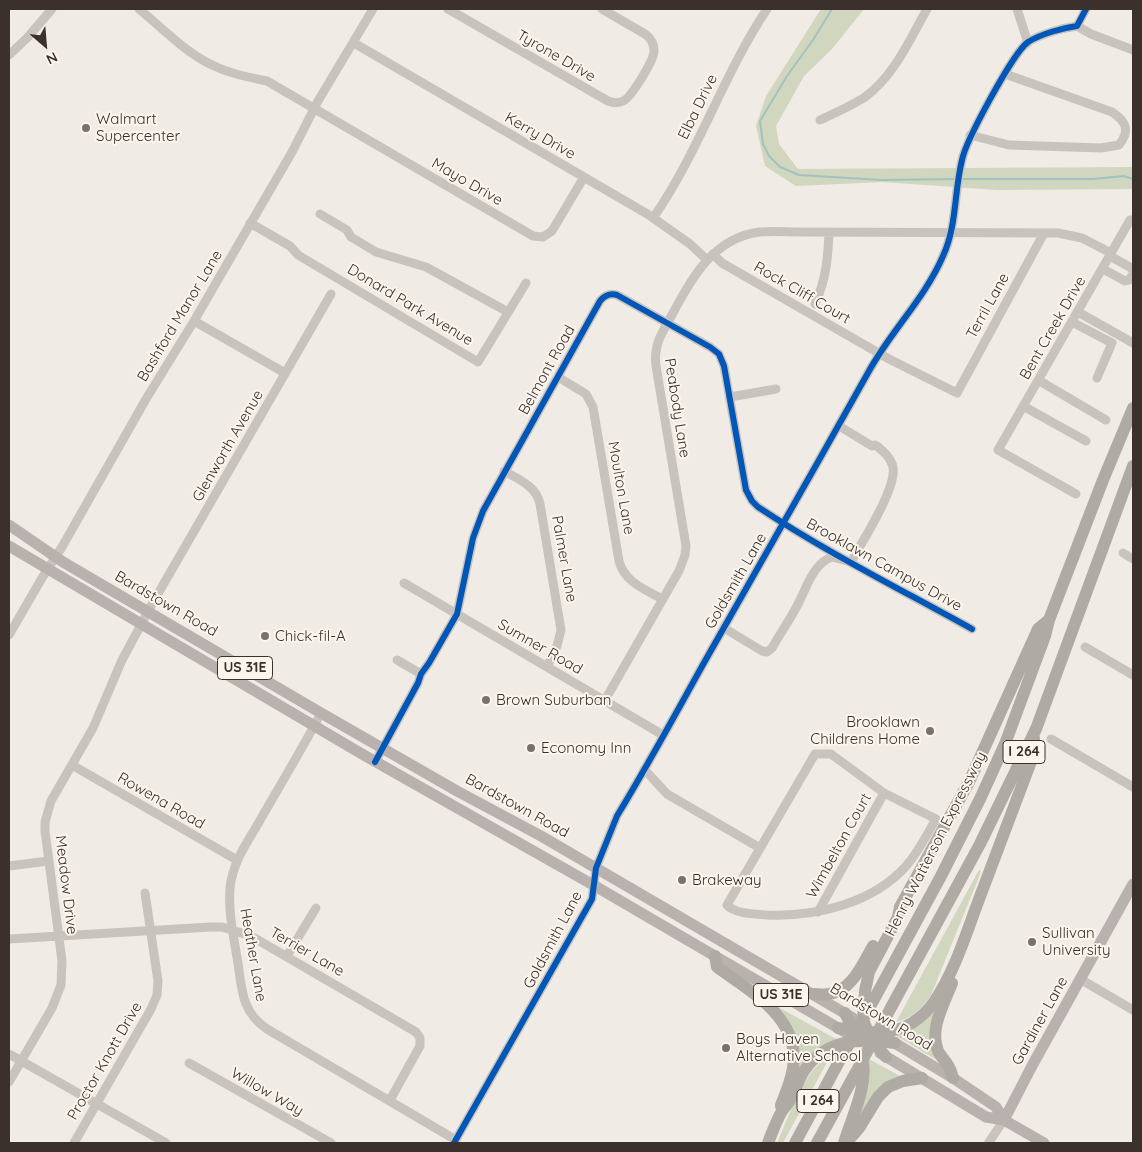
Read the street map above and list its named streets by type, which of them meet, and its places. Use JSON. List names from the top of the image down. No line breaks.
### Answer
{"streets":{"highway":["I 264","Henry Watterson Expressway"],"main road":["Bardstown Road","US 31E","Gardiner Lane"],"street":["Tyrone Drive","Elba Drive","Kerry Drive","Mayo Drive","Rock Cliff Court","Donard Park Avenue","Terril Lane","Bashford Manor Lane","Bent Creek Drive","Belmont Road","Peabody Lane","Glenworth Avenue","Moulton Lane","Palmer Lane","Brooklawn Campus Drive","Goldsmith Lane","Sumner Road","Rowena Road","Wimbelton Court","Meadow Drive","Terrier Lane","Heather Lane","Proctor Knott Drive","Willow Way"]},"crossings":[["Elba Drive","Kerry Drive"],["Kerry Drive","Mayo Drive"],["Kerry Drive","Rock Cliff Court"],["Kerry Drive","Bashford Manor Lane"],["Kerry Drive","Peabody Lane"],["Mayo Drive","Bashford Manor Lane"],["Rock Cliff Court","Terril Lane"],["Rock Cliff Court","Peabody Lane"],["Rock Cliff Court","Goldsmith Lane"],["Donard Park Avenue","Bashford Manor Lane"],["Terril Lane","Peabody Lane"],["Bashford Manor Lane","Bardstown Road"],["Bent Creek Drive","Peabody Lane"],["Belmont Road","Peabody Lane"],["Belmont Road","Moulton Lane"],["Belmont Road","Palmer Lane"],["Belmont Road","Brooklawn Campus Drive"],["Belmont Road","Goldsmith Lane"],["Belmont Road","Bardstown Road"],["Belmont Road","Sumner Road"],["Peabody Lane","Moulton Lane"],["Peabody Lane","Goldsmith Lane"],["Peabody Lane","Sumner Road"],["Glenworth Avenue","Bardstown Road"],["Glenworth Avenue","Meadow Drive"],["Palmer Lane","Sumner Road"],["Brooklawn Campus Drive","Goldsmith Lane"],["Goldsmith Lane","Bardstown Road"],["Goldsmith Lane","Sumner Road"],["Goldsmith Lane","Heather Lane"],["Bardstown Road","Meadow Drive"],["Bardstown Road","Heather Lane"],["Bardstown Road","Gardiner Lane"],["Rowena Road","Meadow Drive"],["Rowena Road","Heather Lane"],["Meadow Drive","Terrier Lane"],["Terrier Lane","Heather Lane"],["Terrier Lane","Proctor Knott Drive"]],"places":["Walmart Supercenter","Chick-fil-A","Brown Suburban","Brooklawn Childrens Home","Economy Inn","Brakeway","Sullivan University","Boys Haven Alternative School"],"north":"bottom right"}
